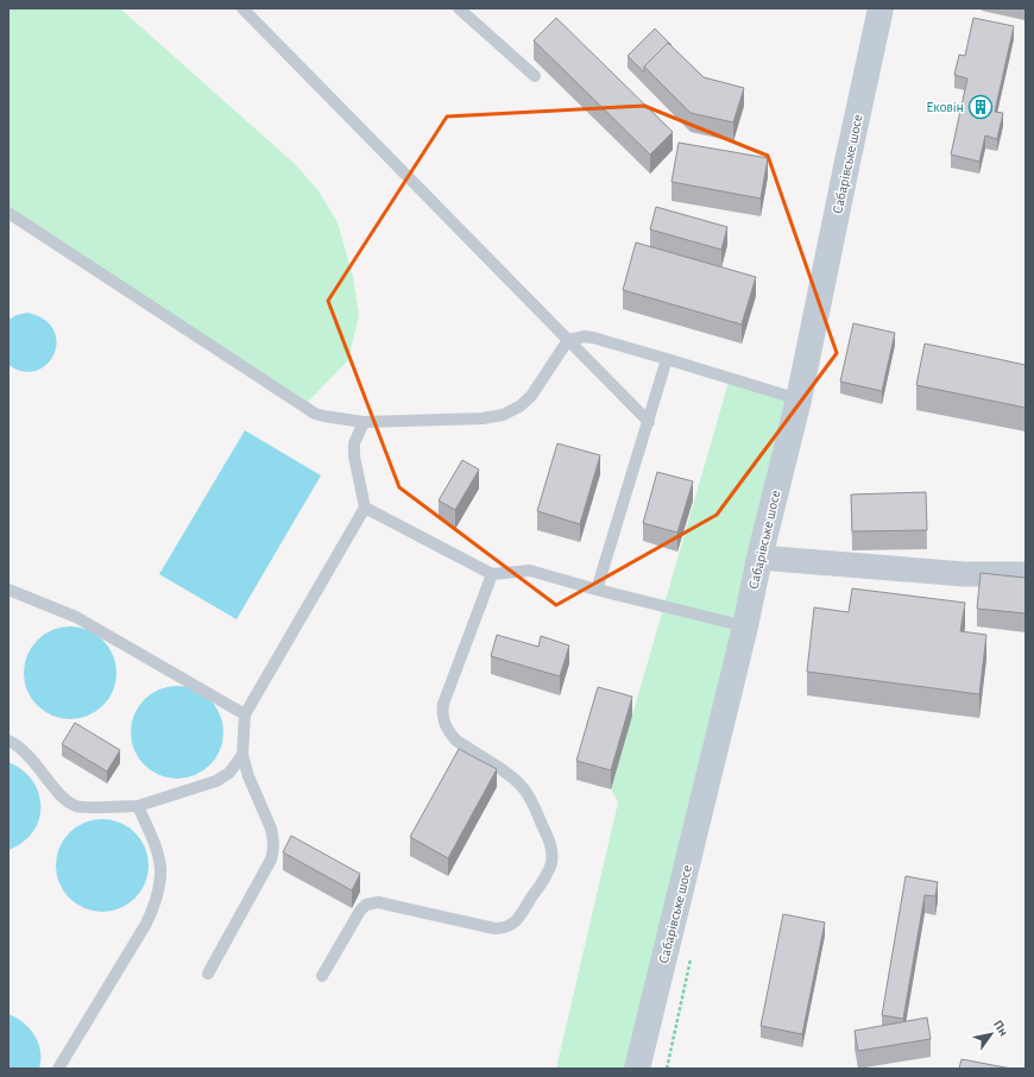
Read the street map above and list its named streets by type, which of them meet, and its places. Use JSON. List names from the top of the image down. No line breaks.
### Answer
{"streets":{"street":["Сабарівське шосе"]},"places":{"building":["Ековін"]},"north":"top right"}
